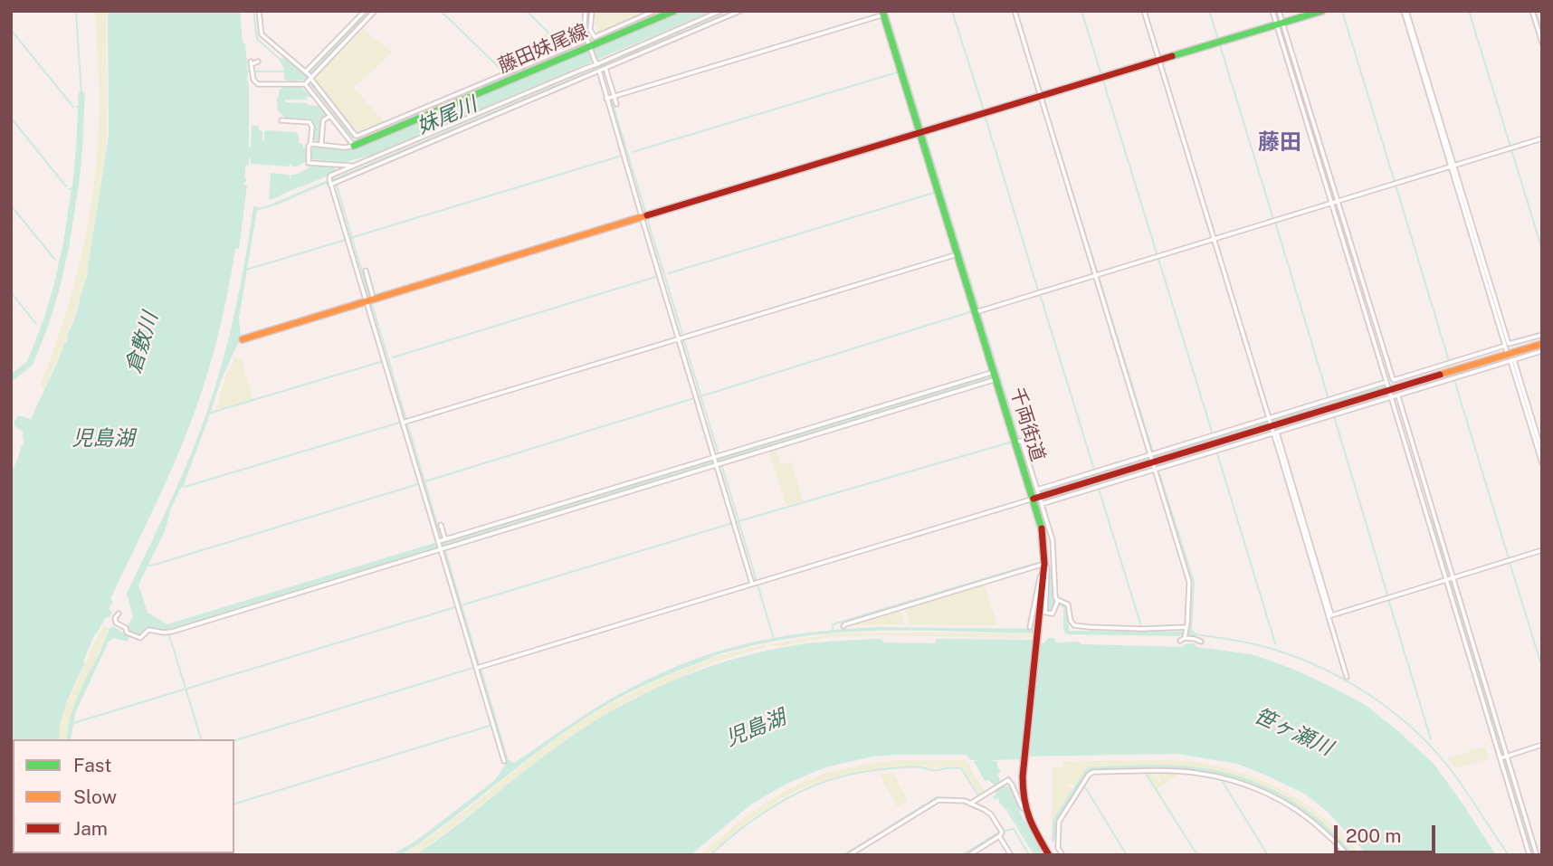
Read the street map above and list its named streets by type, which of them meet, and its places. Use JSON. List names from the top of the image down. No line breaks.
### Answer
{"streets":{"street":["藤田妹尾線","千両街道"]},"districts":["藤田"],"water":["妹尾川","倉敷川","児島湖","笹ヶ瀬川"],"legend":["Fast","Slow","Jam"],"scale_bar":"200 m"}
